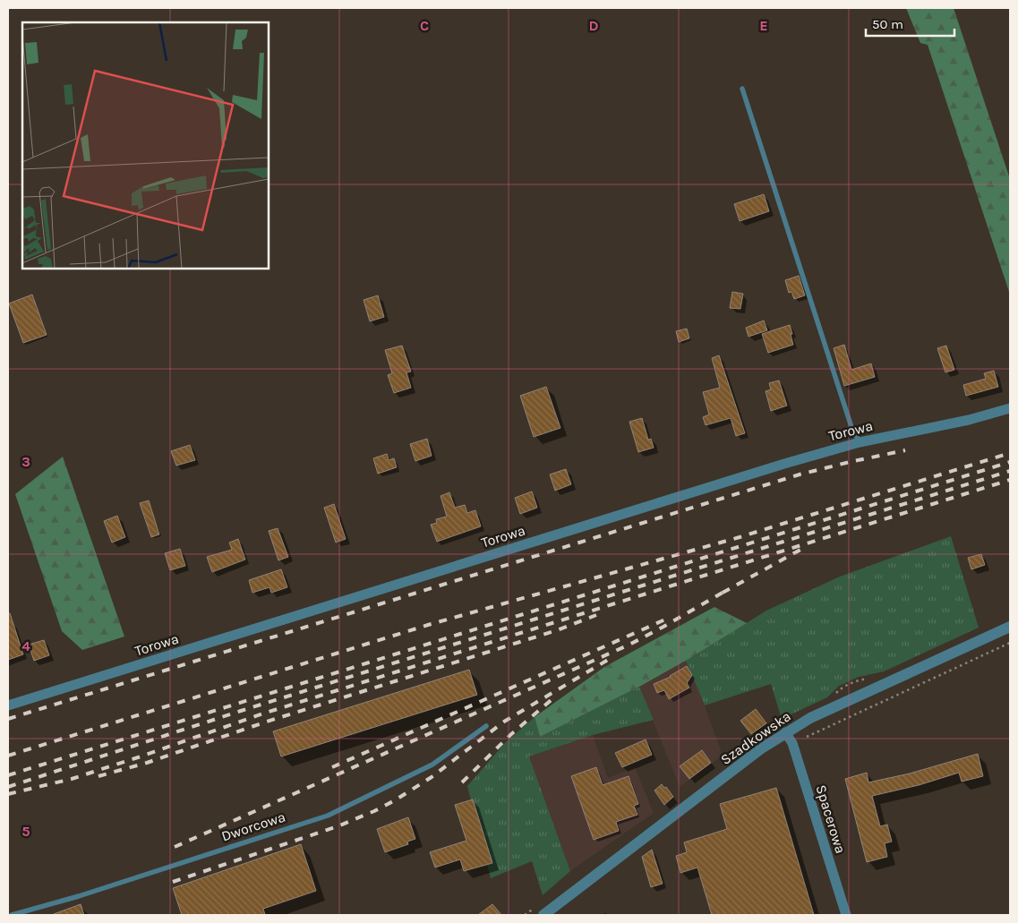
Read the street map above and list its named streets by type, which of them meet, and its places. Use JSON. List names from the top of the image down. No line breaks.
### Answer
{"streets":{"street":["Torowa","Szadkowska","Spacerowa"],"lane":["Dworcowa"]},"crossings":[["Szadkowska","Spacerowa"]],"scale_bar":"50 m","grid":{"columns":["C","D","E"],"rows":["3","4","5"]}}
